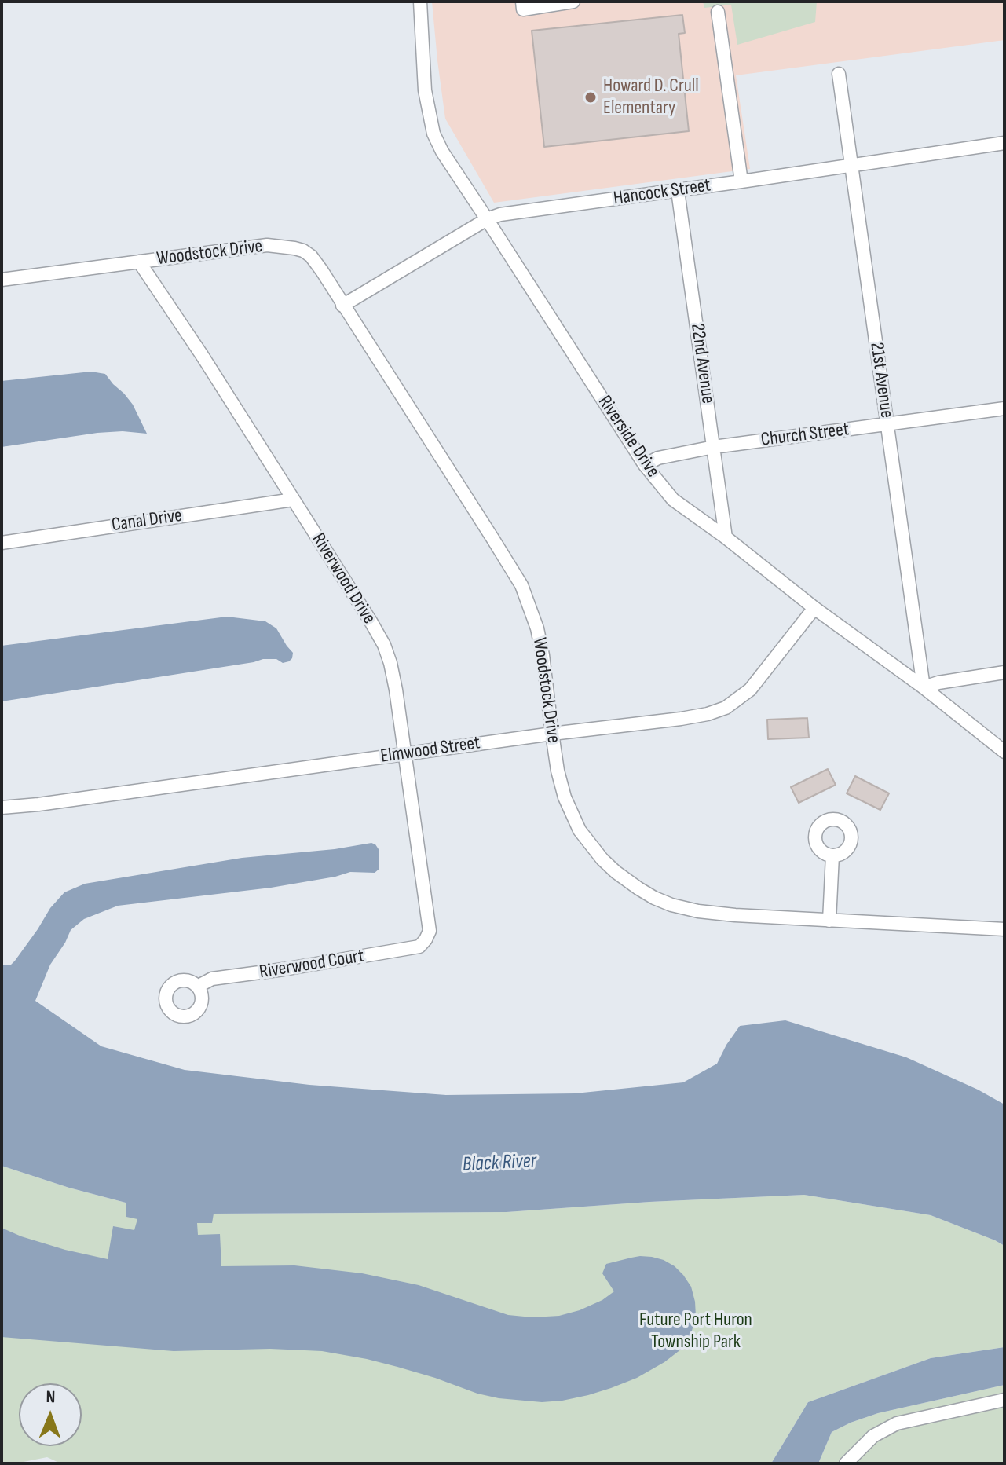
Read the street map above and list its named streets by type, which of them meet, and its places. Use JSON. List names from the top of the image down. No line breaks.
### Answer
{"streets":{"street":["Hancock Street","Woodstock Drive","22nd Avenue","21st Avenue","Church Street","Riverside Drive","Canal Drive","Riverwood Drive","Elmwood Street","Riverwood Court"]},"crossings":[["Hancock Street","Woodstock Drive"],["Hancock Street","22nd Avenue"],["Hancock Street","21st Avenue"],["Hancock Street","Riverside Drive"],["Woodstock Drive","Riverwood Drive"],["Woodstock Drive","Elmwood Street"],["22nd Avenue","Church Street"],["22nd Avenue","Riverside Drive"],["21st Avenue","Church Street"],["21st Avenue","Riverside Drive"],["Church Street","Riverside Drive"],["Riverside Drive","Elmwood Street"],["Canal Drive","Riverwood Drive"],["Riverwood Drive","Elmwood Street"],["Riverwood Drive","Riverwood Court"]],"water":["Black River"],"parks":["Future Port Huron Township Park"],"places":["Howard D. Crull Elementary"],"north":"top"}
